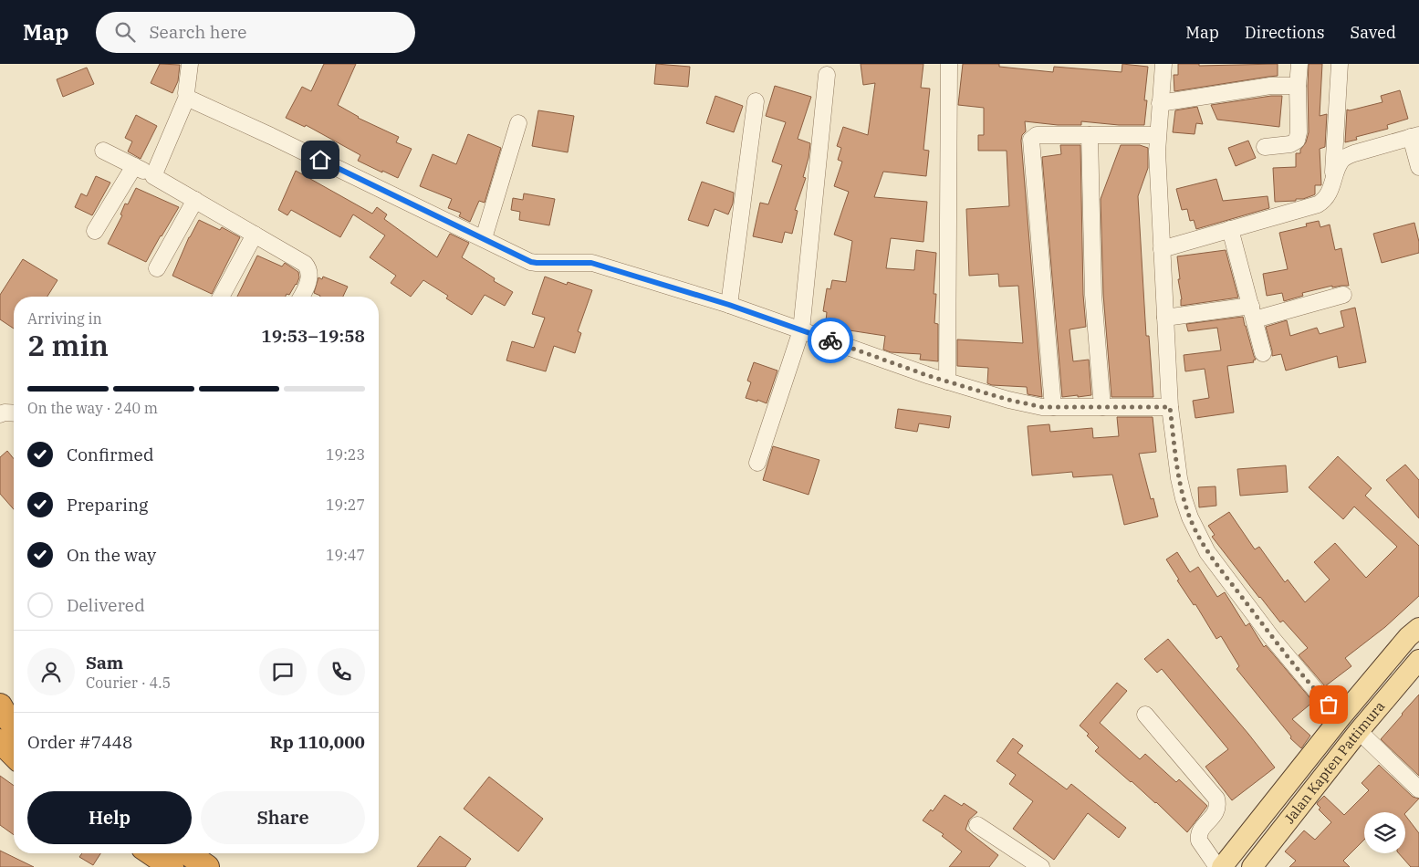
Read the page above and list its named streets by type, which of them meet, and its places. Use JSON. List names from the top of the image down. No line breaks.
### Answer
{"streets":{"main road":["Jalan Kapten Pattimura"]},"page":{"header":"Map","search":"Search here","nav":["Map","Directions","Saved"],"heading":["2 min","Arriving in","19:53–19:58"],"panel":["Sam","Courier · 4.5","Order #7448","Rp 110,000"],"bar":"On the way · 240 m","list":[["Confirmed","19:23"],["Preparing","19:27"],["On the way","19:47"],"Delivered"],"buttons":["Help","Share"]}}
